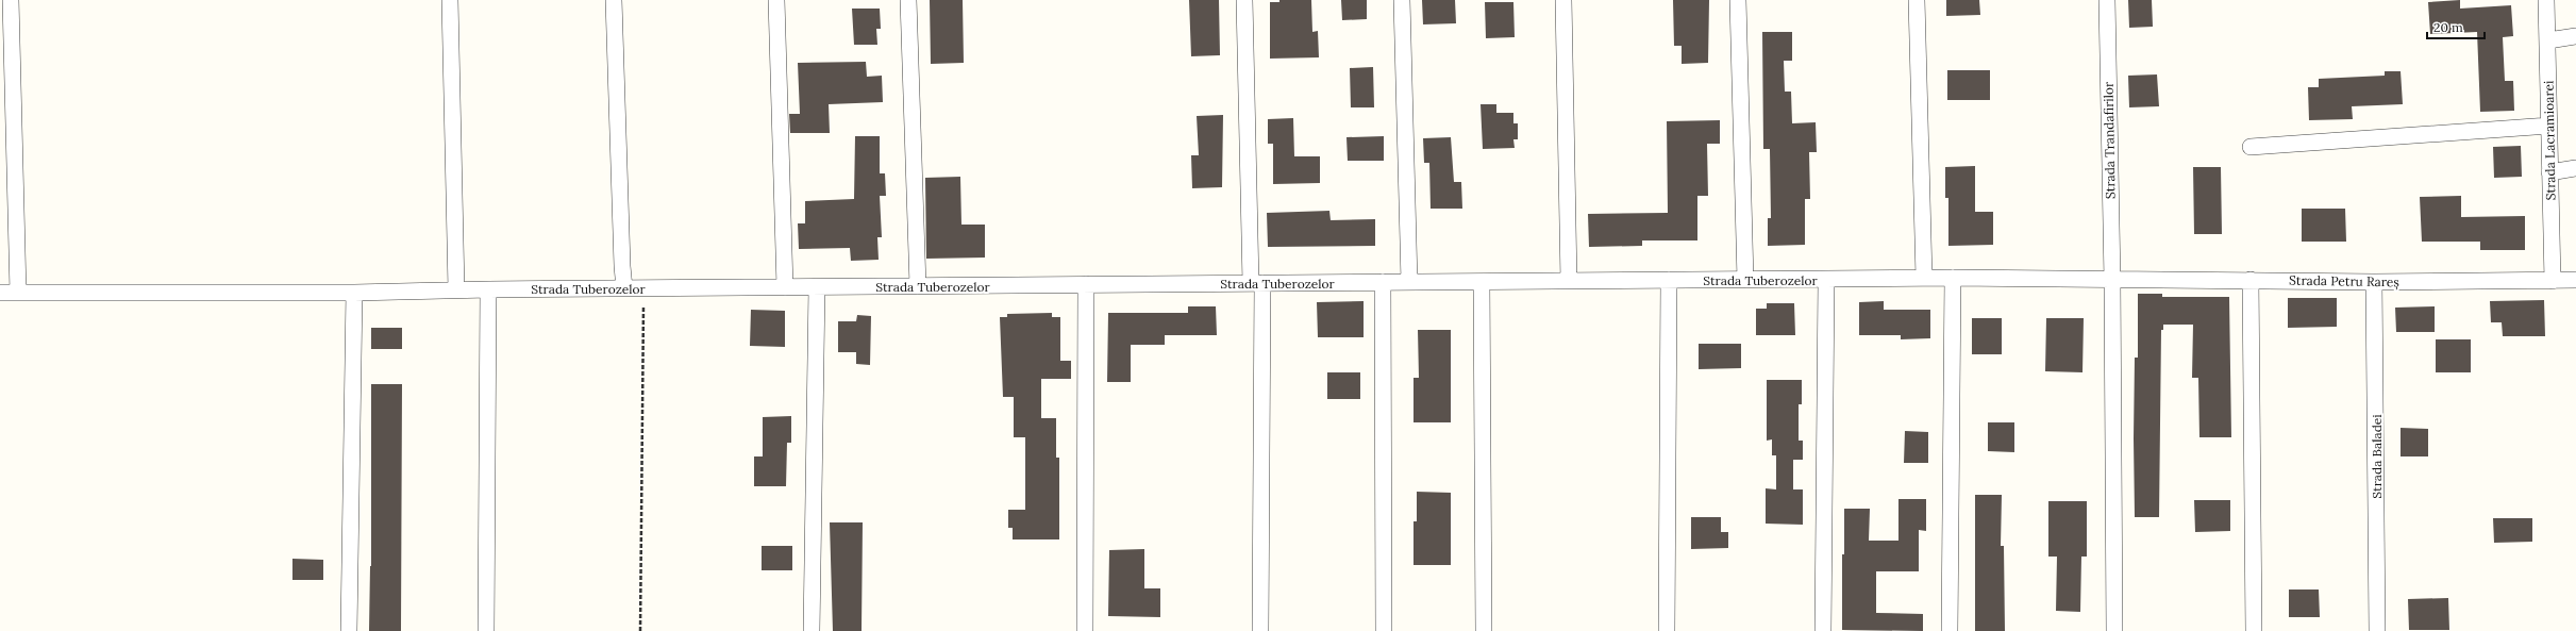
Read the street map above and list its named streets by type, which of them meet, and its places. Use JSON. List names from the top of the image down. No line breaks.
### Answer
{"streets":{"street":["Strada Trandafirilor","Strada Lacramioarei","Strada Tuberozelor","Strada Petru Rareș","Strada Baladei"]},"crossings":[["Strada Trandafirilor","Strada Tuberozelor"],["Strada Trandafirilor","Strada Petru Rareș"],["Strada Lacramioarei","Strada Petru Rareș"],["Strada Tuberozelor","Strada Petru Rareș"],["Strada Petru Rareș","Strada Baladei"]],"scale_bar":"20 m"}
